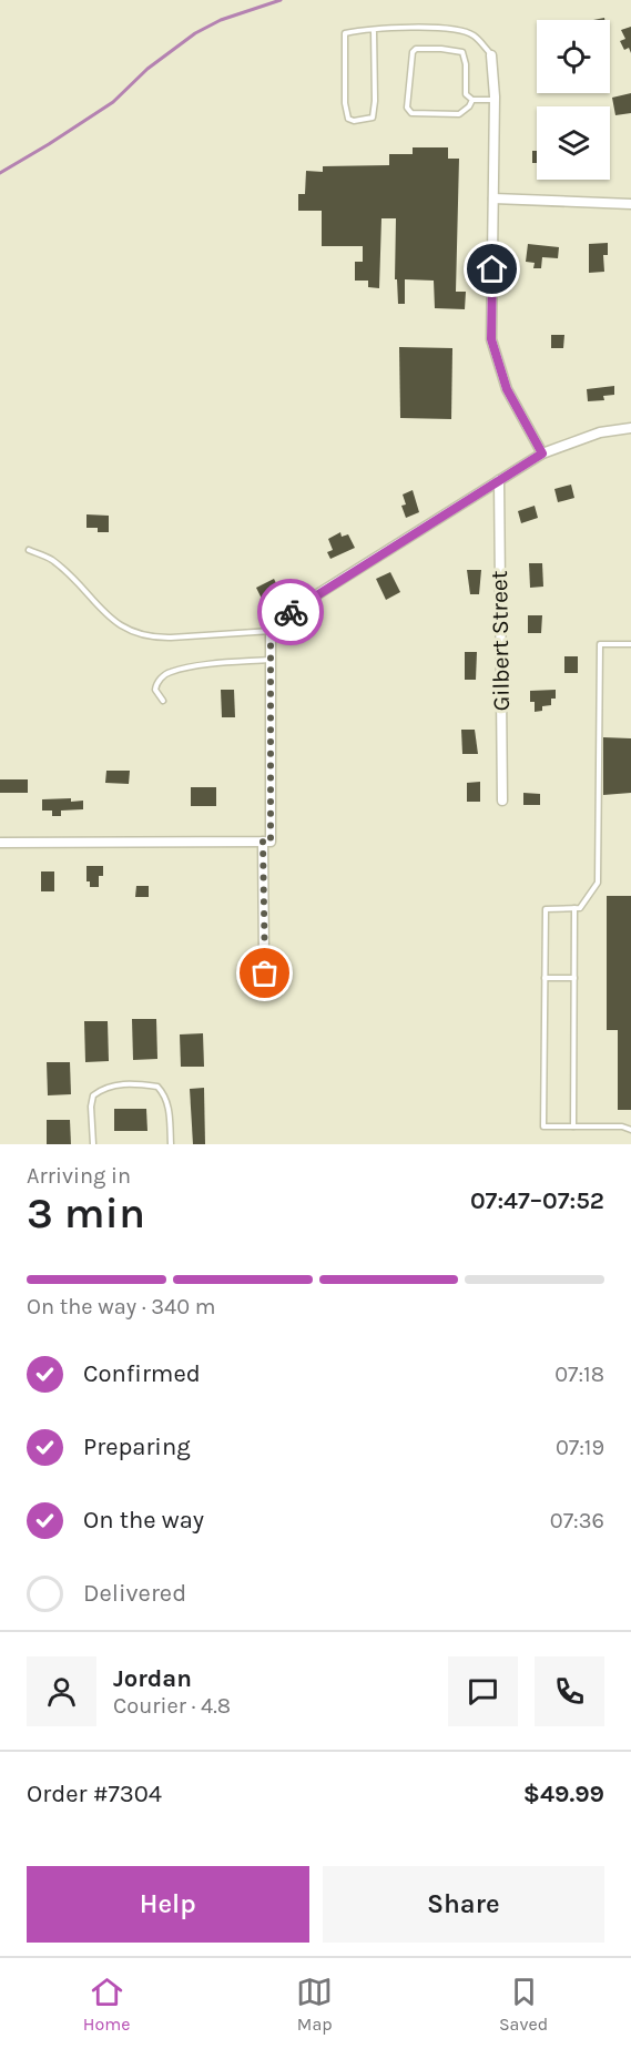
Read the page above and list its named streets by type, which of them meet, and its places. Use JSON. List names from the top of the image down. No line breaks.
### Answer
{"streets":{"street":["Gilbert Street"]},"page":{"heading":["3 min","Arriving in","07:47–07:52"],"panel":["Jordan","Courier · 4.8","Order #7304","$49.99"],"bar":"On the way · 340 m","list":[["Confirmed","07:18"],["Preparing","07:19"],["On the way","07:36"],"Delivered"],"buttons":["Help","Share"],"tabs":["Home","Map","Saved"]}}
